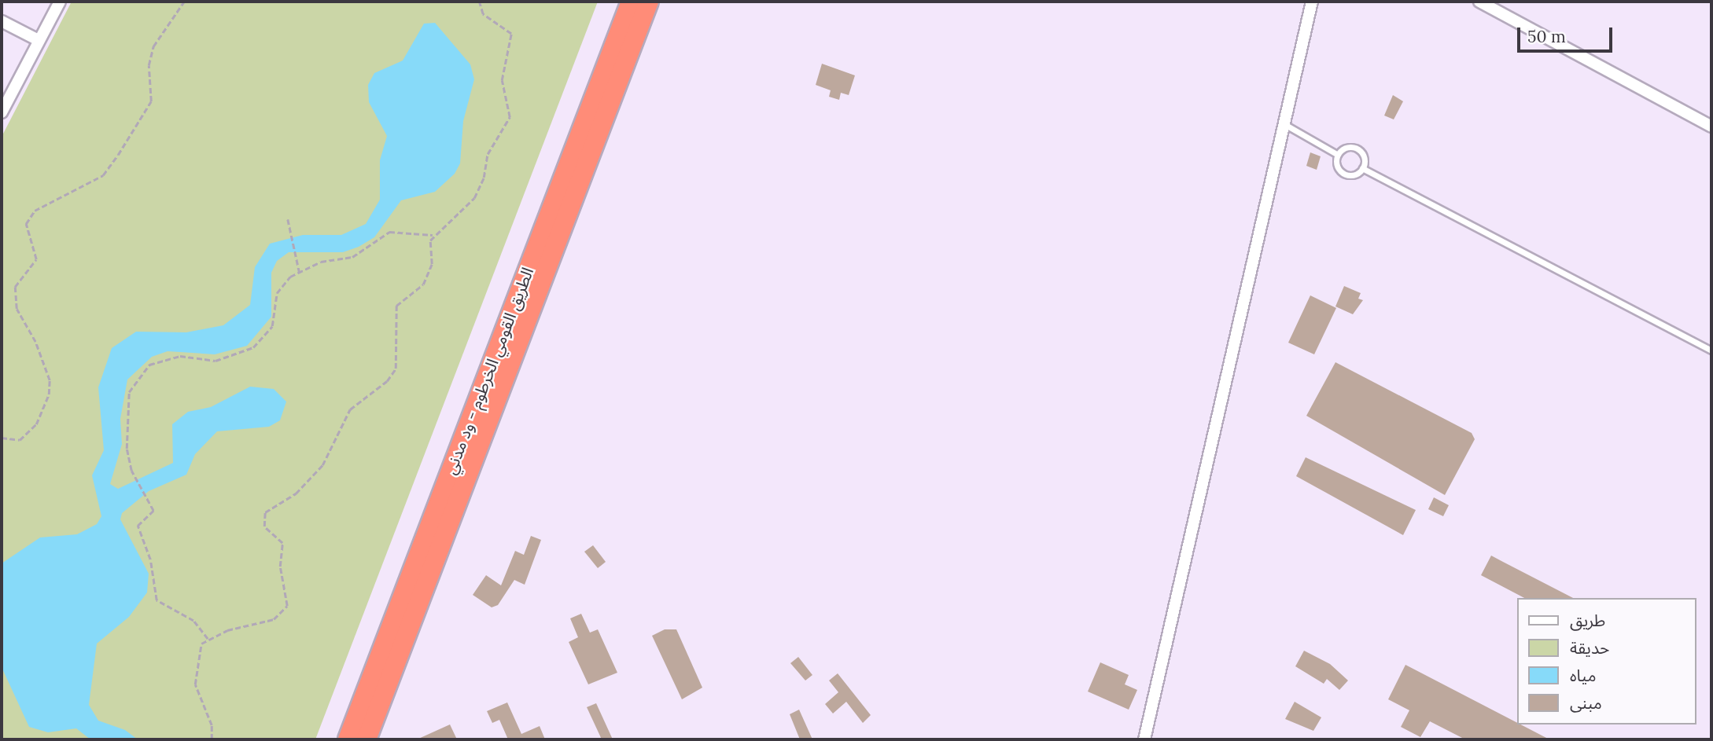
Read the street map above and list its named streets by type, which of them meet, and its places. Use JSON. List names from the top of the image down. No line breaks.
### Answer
{"streets":{"highway":["الطريق القومي الخرطوم - ود مدني"]},"legend":["طريق","حديقة","مياه","مبنى"],"scale_bar":"50 m"}
